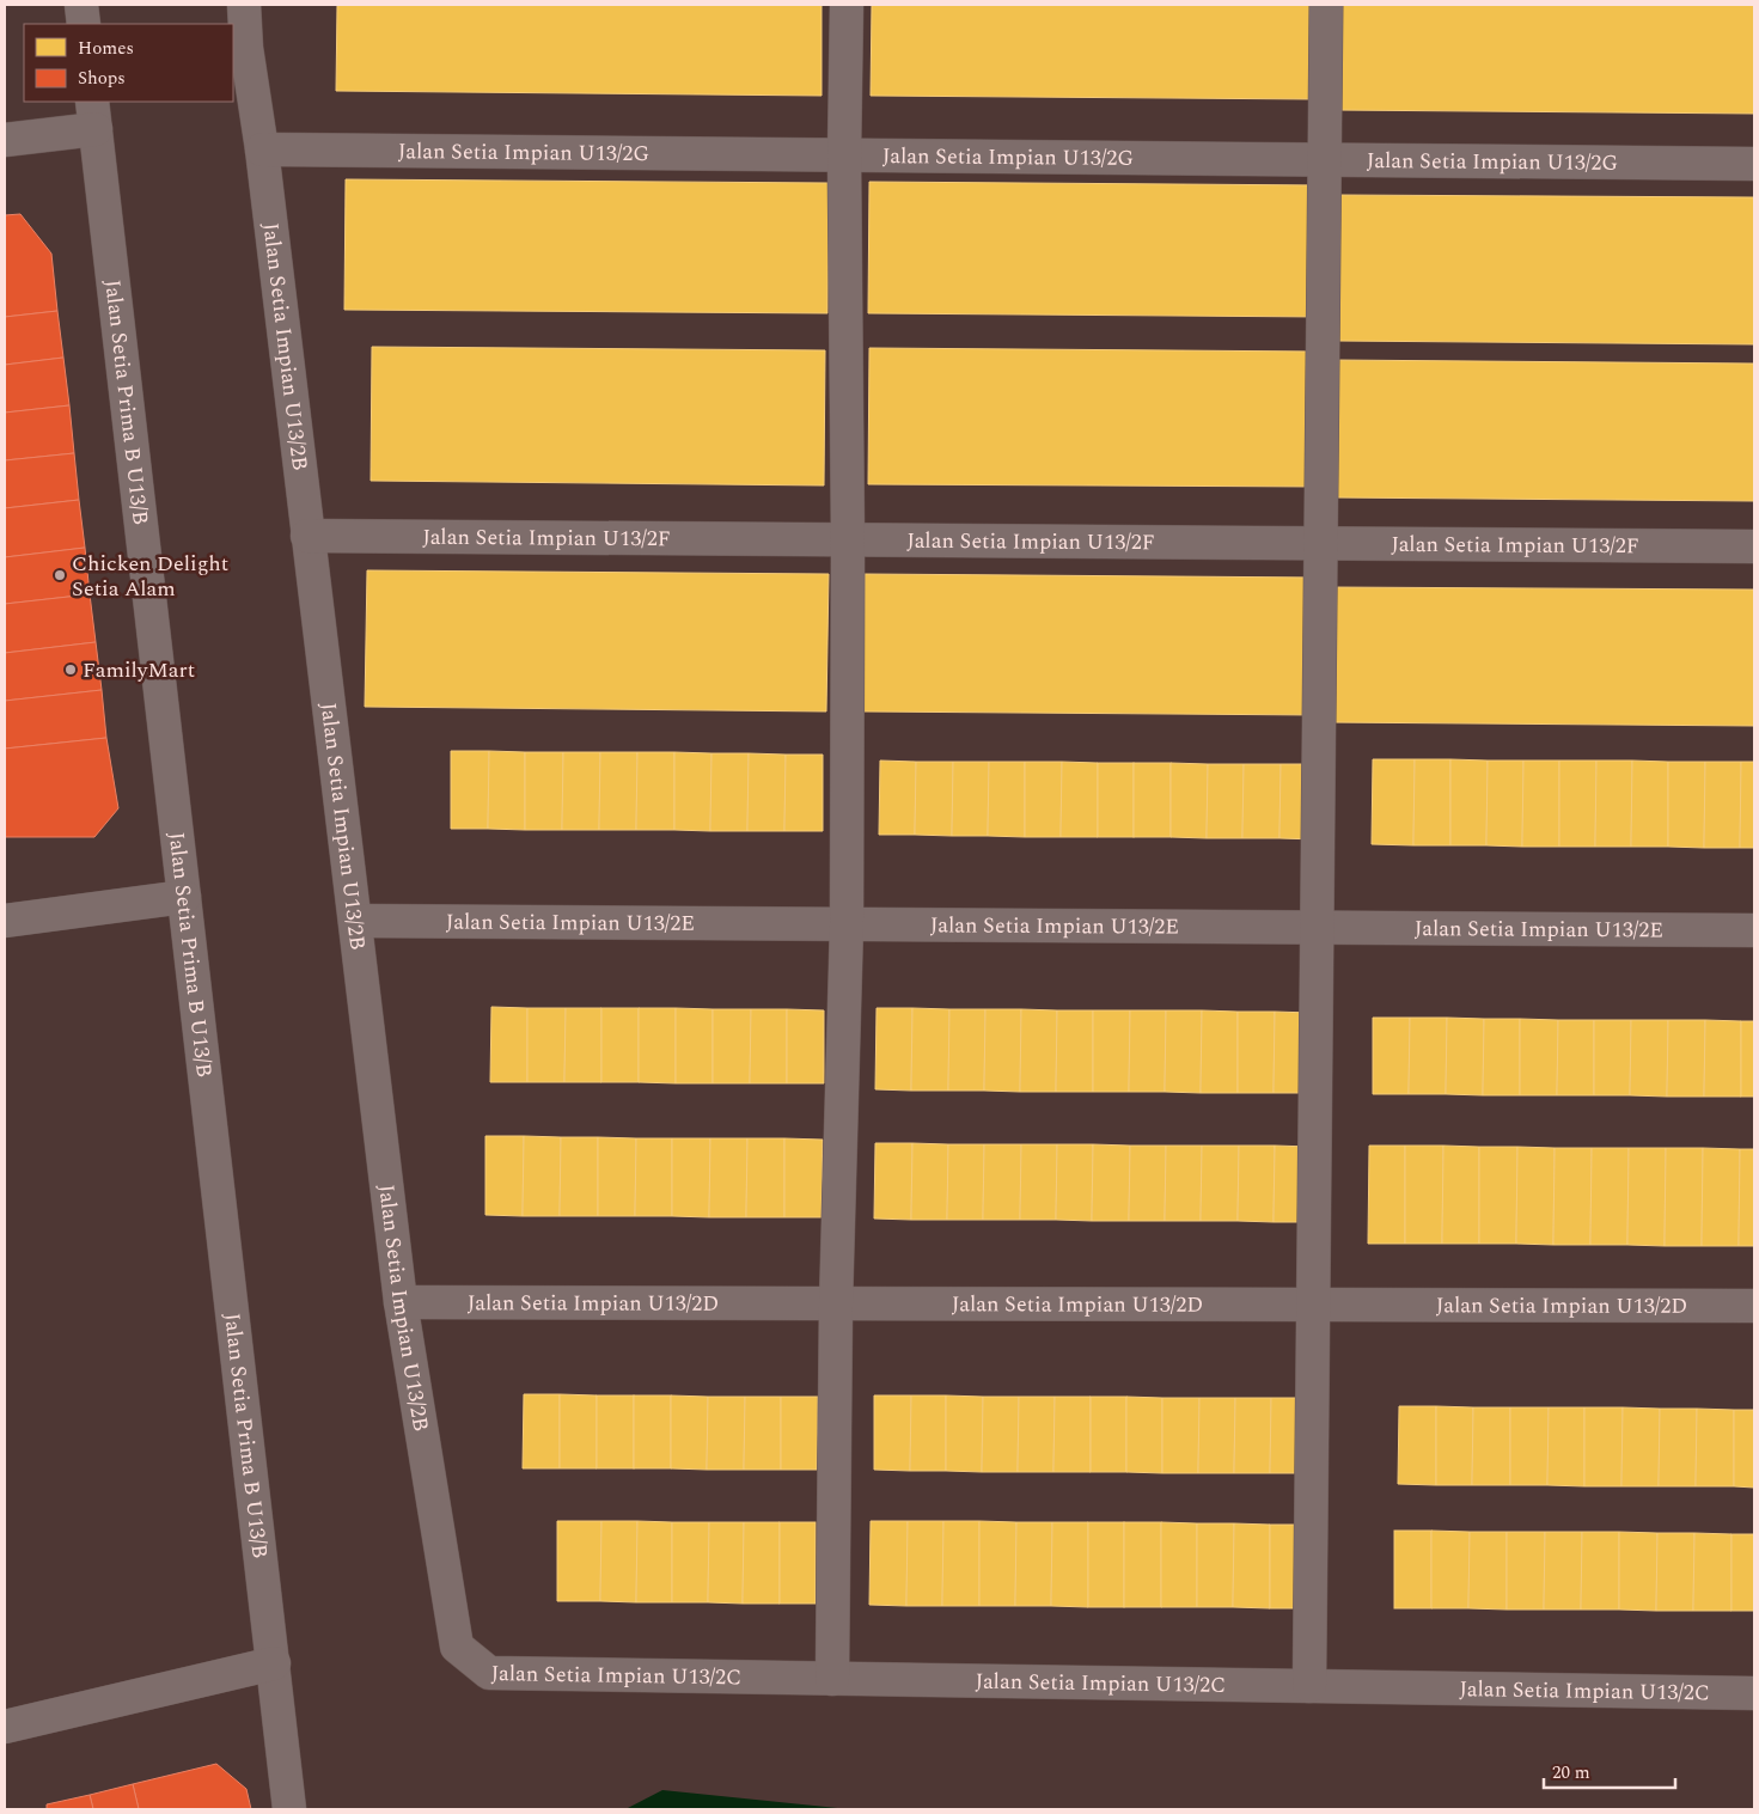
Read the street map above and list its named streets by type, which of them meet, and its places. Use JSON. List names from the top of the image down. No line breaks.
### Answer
{"streets":{"street":["Jalan Setia Impian U13/2G","Jalan Setia Impian U13/2B","Jalan Setia Prima B U13/B","Jalan Setia Impian U13/2F","Jalan Setia Impian U13/2E","Jalan Setia Impian U13/2D","Jalan Setia Impian U13/2C"]},"crossings":[["Jalan Setia Impian U13/2G","Jalan Setia Impian U13/2B"],["Jalan Setia Impian U13/2B","Jalan Setia Impian U13/2F"],["Jalan Setia Impian U13/2B","Jalan Setia Impian U13/2E"],["Jalan Setia Impian U13/2B","Jalan Setia Impian U13/2D"],["Jalan Setia Impian U13/2B","Jalan Setia Impian U13/2C"]],"places":["Chicken Delight Setia Alam","FamilyMart"],"legend":["Homes","Shops"],"scale_bar":"20 m"}
